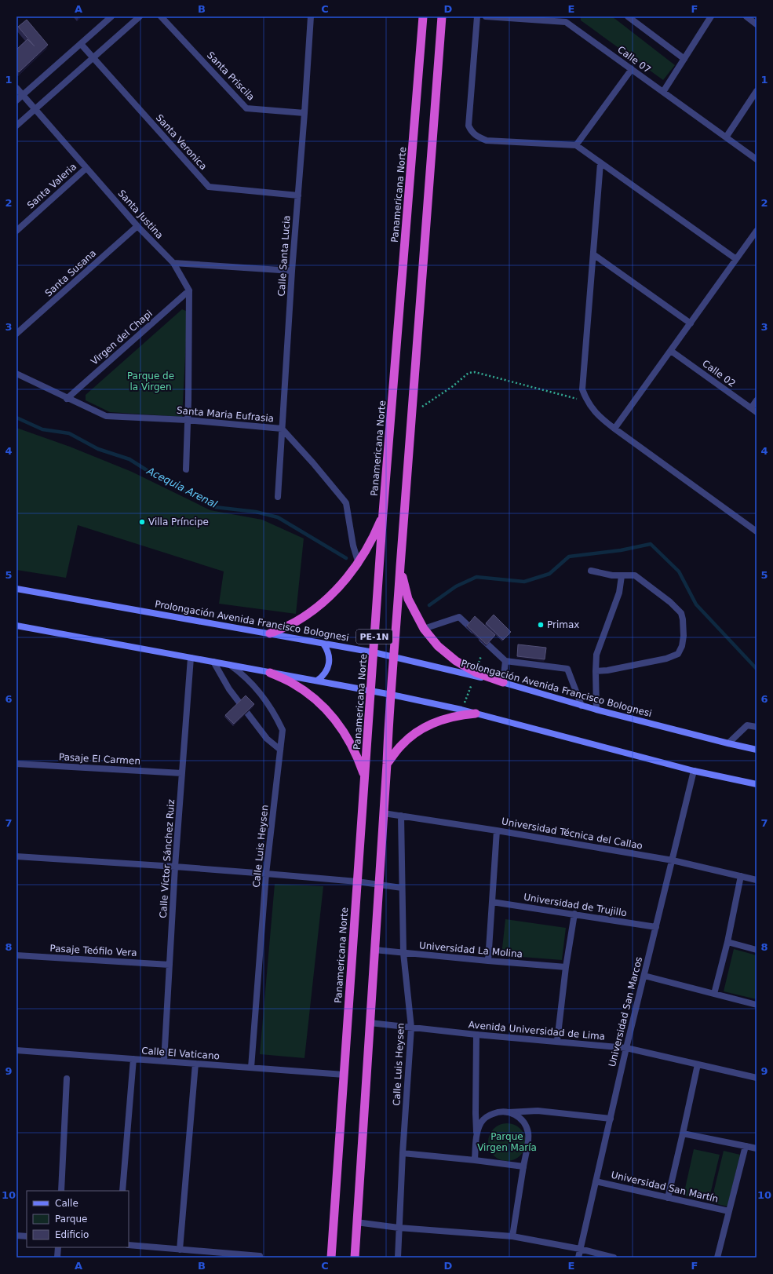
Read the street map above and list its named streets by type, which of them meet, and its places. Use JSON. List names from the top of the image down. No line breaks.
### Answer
{"streets":{"highway":["Panamericana Norte","PE-1N"],"main road":["Prolongación Avenida Francisco Bolognesi"],"street":["Calle 07","Santa Priscila","Santa Veronica","Santa Valeria","Santa Justina","Calle Santa Lucia","Santa Susana","Virgen del Chapi","Calle 02","Santa Maria Eufrasia","Pasaje El Carmen","Universidad Técnica del Callao","Calle Luis Heysen","Calle Víctor Sánchez Ruiz","Universidad de Trujillo","Universidad La Molina","Pasaje Teófilo Vera","Universidad San Marcos","Avenida Universidad de Lima","Calle El Vaticano","Universidad San Martín"]},"crossings":[["Santa Priscila","Calle Santa Lucia"],["Santa Veronica","Calle Santa Lucia"],["Santa Valeria","Santa Justina"],["Panamericana Norte","Prolongación Avenida Francisco Bolognesi"],["Panamericana Norte","Calle El Vaticano"],["Santa Justina","Santa Susana"],["Santa Justina","Virgen del Chapi"],["Calle Santa Lucia","Santa Maria Eufrasia"],["Virgen del Chapi","Santa Maria Eufrasia"],["Prolongación Avenida Francisco Bolognesi","PE-1N"],["PE-1N","Universidad Técnica del Callao"],["PE-1N","Universidad La Molina"],["PE-1N","Avenida Universidad de Lima"],["Pasaje El Carmen","Calle Víctor Sánchez Ruiz"],["Universidad Técnica del Callao","Calle Luis Heysen"],["Universidad Técnica del Callao","Universidad San Marcos"],["Calle Luis Heysen","Universidad La Molina"],["Calle Luis Heysen","Avenida Universidad de Lima"],["Calle Luis Heysen","Calle El Vaticano"],["Calle Víctor Sánchez Ruiz","Pasaje Teófilo Vera"],["Calle Víctor Sánchez Ruiz","Calle El Vaticano"],["Universidad de Trujillo","Universidad San Marcos"],["Universidad San Marcos","Avenida Universidad de Lima"],["Universidad San Marcos","Universidad San Martín"]],"water":["Acequia Arenal"],"parks":["Parque de la Virgen","Parque Virgen María"],"places":["Villa Príncipe","Primax"],"legend":["Calle","Parque","Edificio"],"grid":{"columns":["A","B","C","D","E","F"],"rows":["1","2","3","4","5","6","7","8","9","10"]}}
